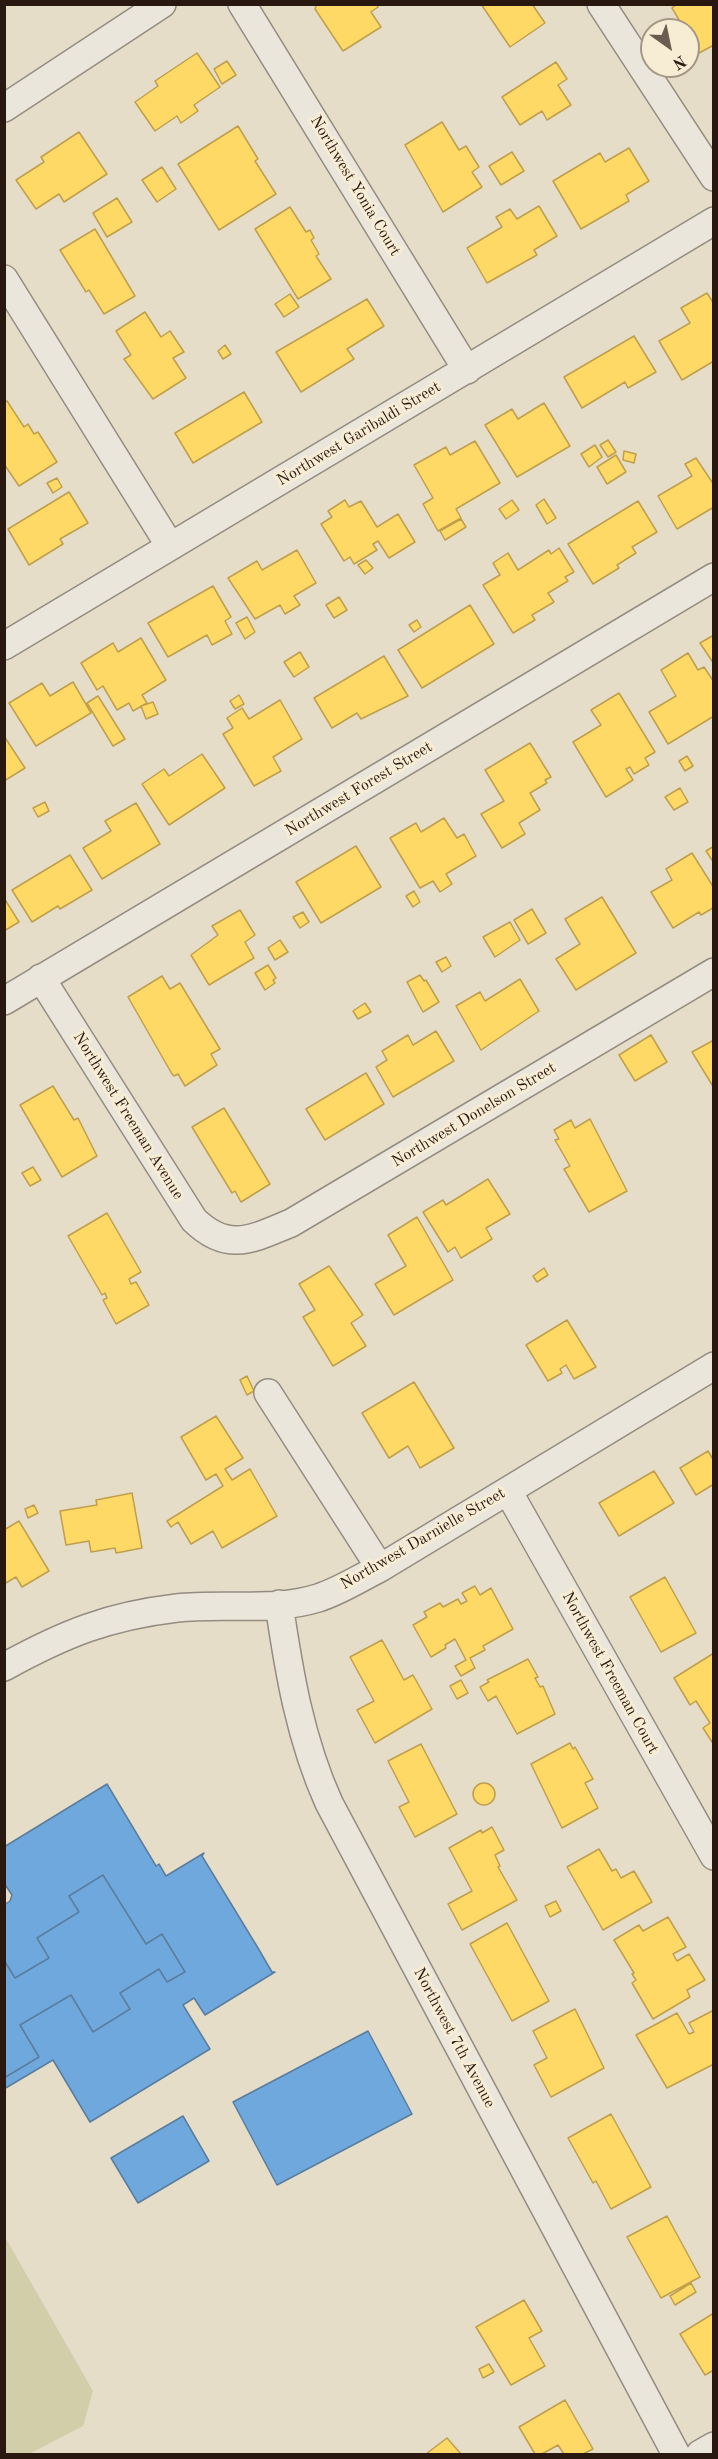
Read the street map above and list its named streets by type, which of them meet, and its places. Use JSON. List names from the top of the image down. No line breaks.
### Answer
{"streets":{"street":["Northwest Yonia Court","Northwest Garibaldi Street","Northwest Forest Street","Northwest Donelson Street","Northwest Freeman Avenue","Northwest Darnielle Street","Northwest Freeman Court","Northwest 7th Avenue"]},"crossings":[["Northwest Yonia Court","Northwest Garibaldi Street"],["Northwest Forest Street","Northwest Freeman Avenue"],["Northwest Donelson Street","Northwest Freeman Avenue"],["Northwest Darnielle Street","Northwest Freeman Court"],["Northwest Darnielle Street","Northwest 7th Avenue"]],"north":"bottom right"}
